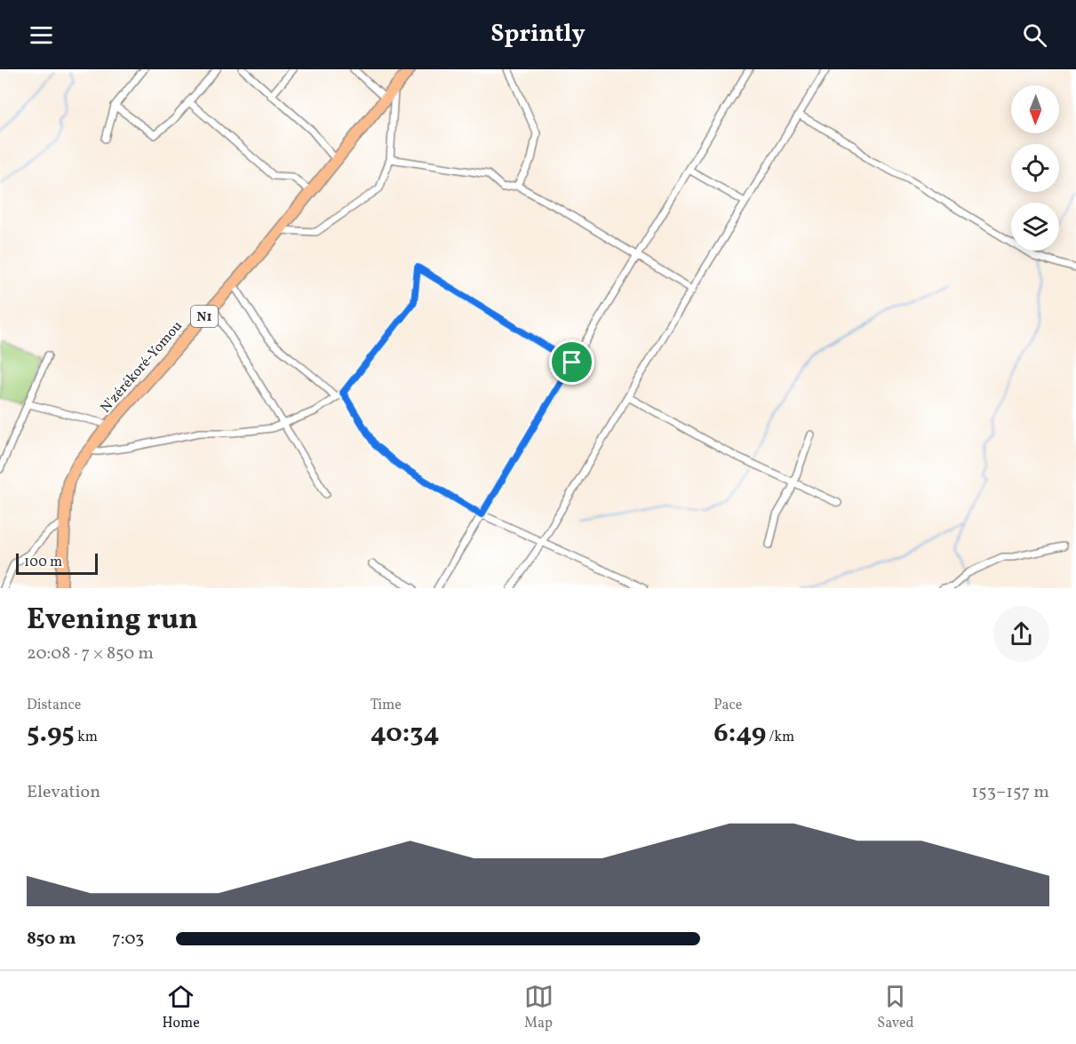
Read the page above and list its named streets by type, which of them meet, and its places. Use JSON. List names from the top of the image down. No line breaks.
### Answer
{"streets":{"highway":["N1","N'zérékoré-Yomou"]},"scale_bar":"100 m","north":"bottom","page":{"header":"Sprintly","scale":"100 m","heading":["Evening run","20:08 · 7 × 850 m"],"stats":[["Distance","5.95 km"],["Time","40:34"],["Pace","6:49 /km"]],"chart":["Elevation","153–157 m"],"list":[{"name":"850 m","note":"7:03"}],"tabs":["Home","Map","Saved"]}}
